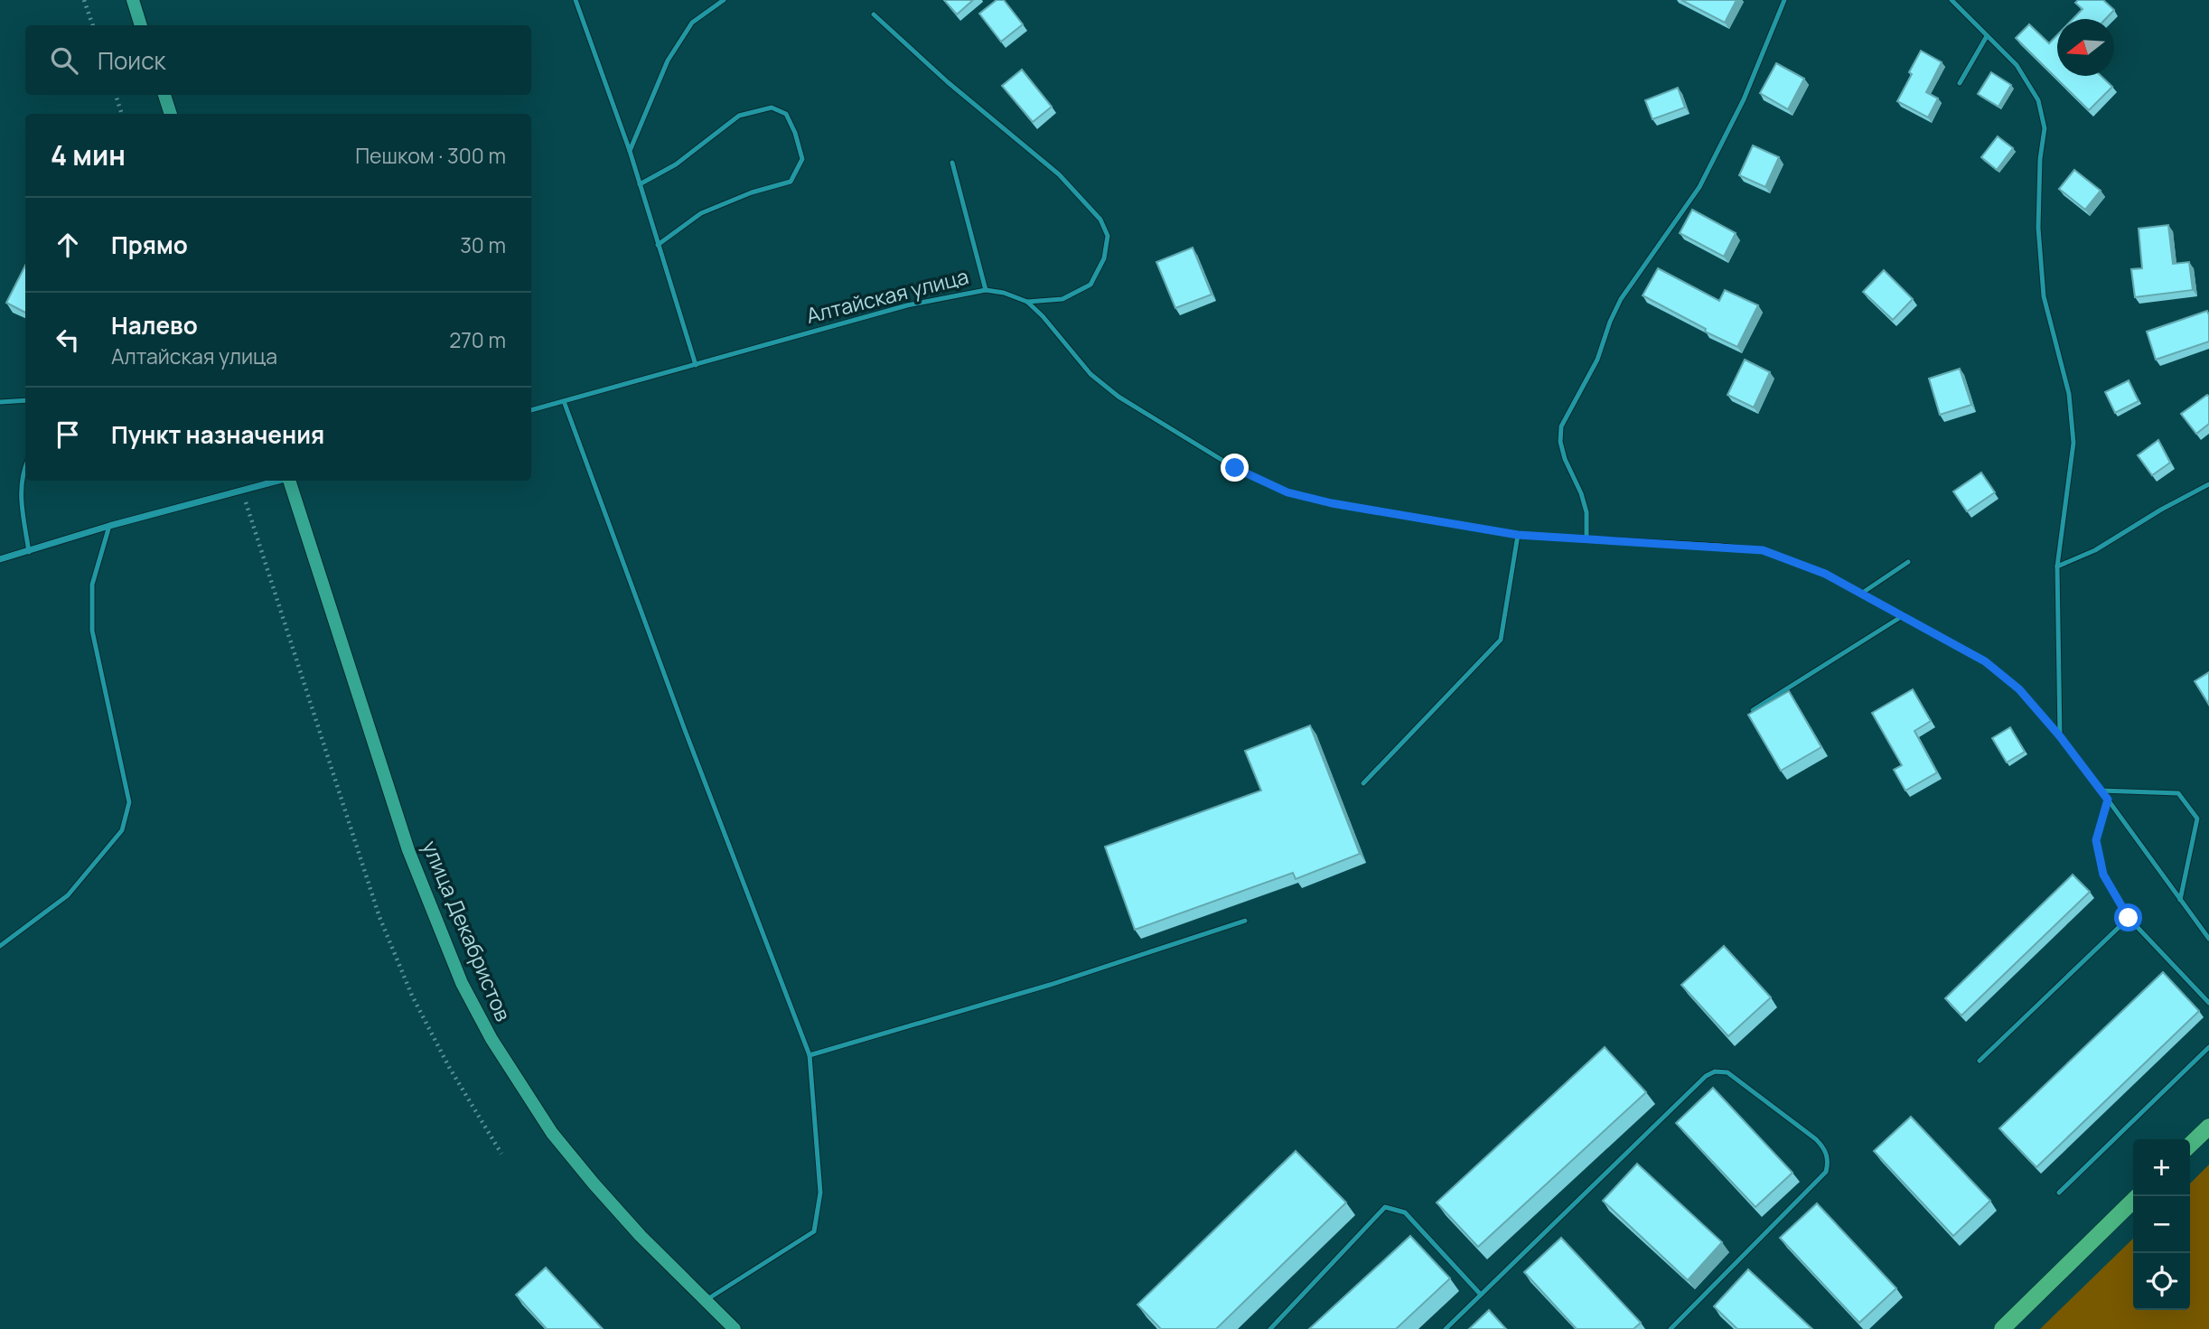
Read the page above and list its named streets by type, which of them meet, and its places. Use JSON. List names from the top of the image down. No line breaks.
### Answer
{"streets":{"main road":["улица Декабристов"],"lane":["Алтайская улица"]},"north":"left","page":{"search":"Поиск","heading":["4 мин","Пешком · 300 m"],"list":[["Прямо","30 m"],["Налево","Алтайская улица","270 m"],"Пункт назначения"],"map_buttons":["+","−"]}}
